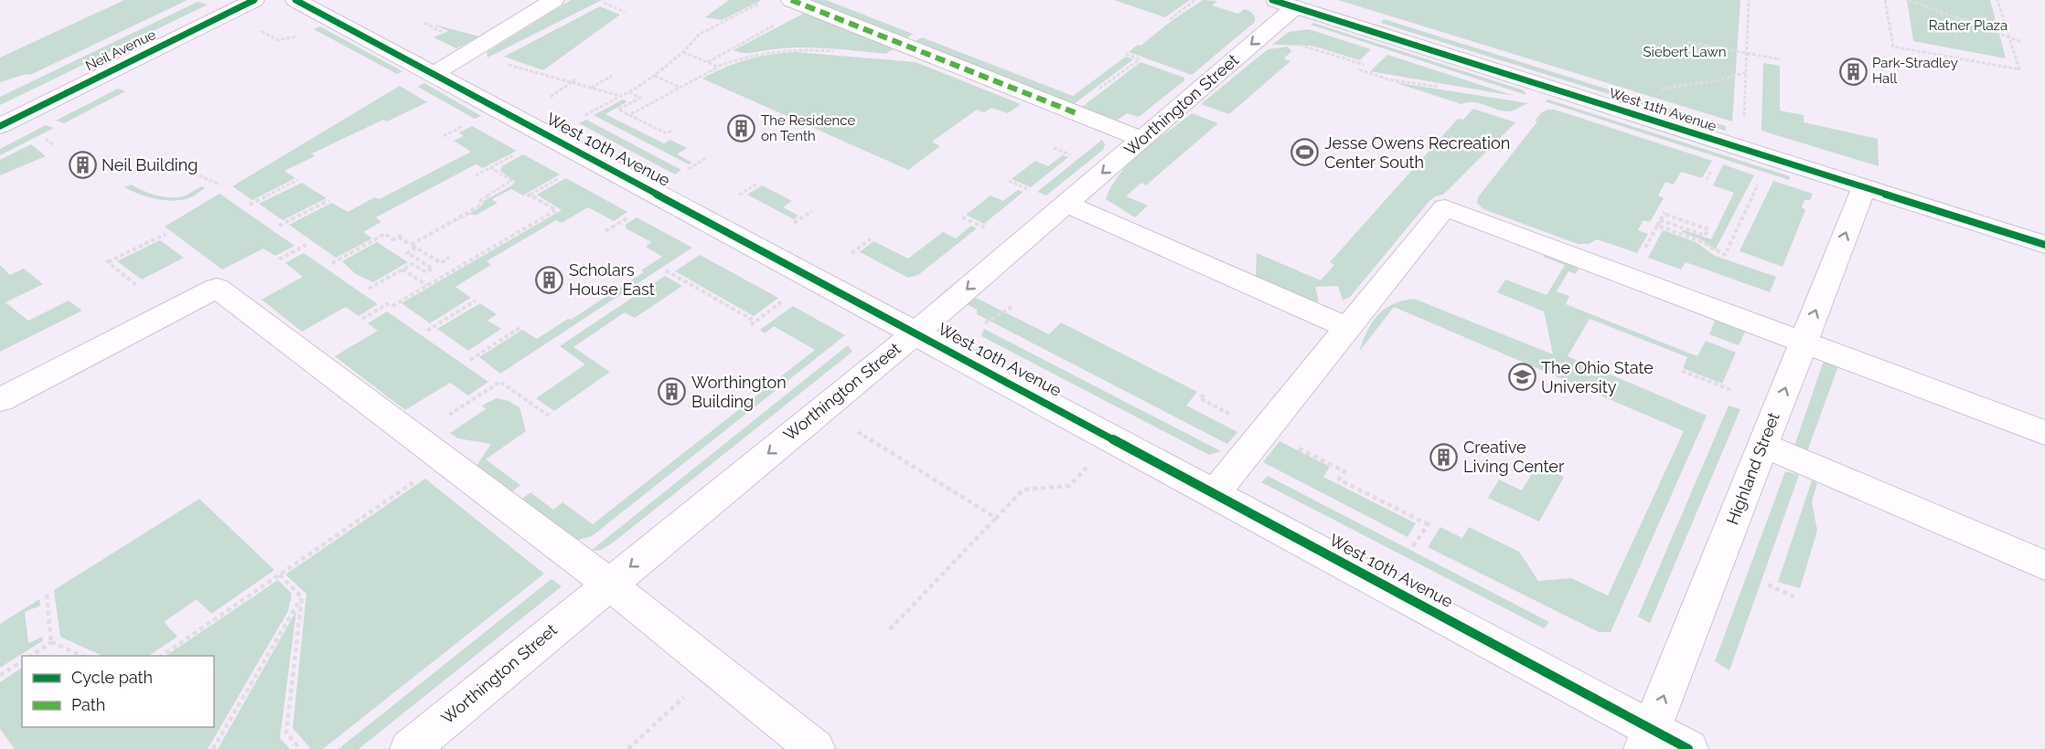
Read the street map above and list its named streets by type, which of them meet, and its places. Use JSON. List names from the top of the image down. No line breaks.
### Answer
{"streets":{"street":["Neil Avenue","Worthington Street","West 11th Avenue","West 10th Avenue","Highland Street"]},"crossings":[["Worthington Street","West 11th Avenue"],["Worthington Street","West 10th Avenue"],["West 11th Avenue","Highland Street"],["West 10th Avenue","Highland Street"]],"one_way":["Worthington Street","Highland Street"],"parks":["Ratner Plaza","Siebert Lawn"],"places":{"building":["Park-Stradley Hall","The Residence on Tenth","Neil Building","Scholars House East","Worthington Building","Creative Living Center"],"sports":["Jesse Owens Recreation Center South"],"school or university":["The Ohio State University"]},"legend":["Cycle path","Path"]}
